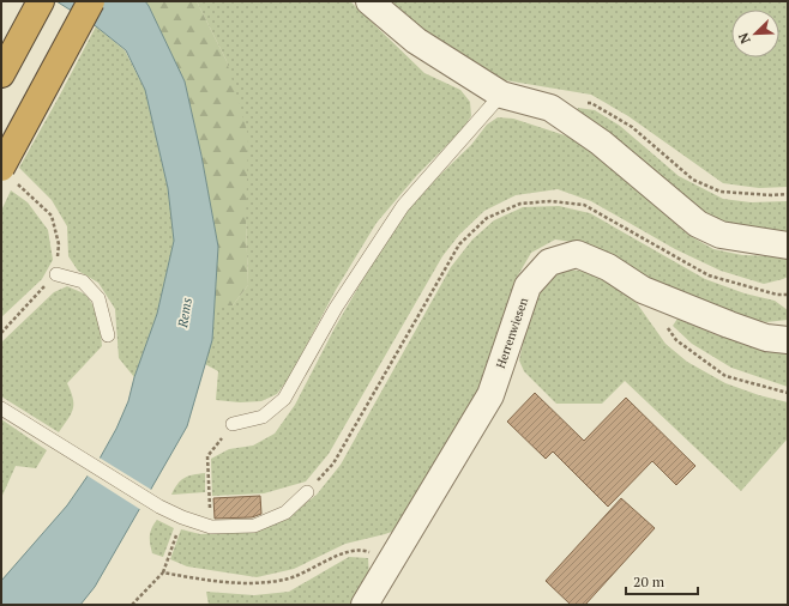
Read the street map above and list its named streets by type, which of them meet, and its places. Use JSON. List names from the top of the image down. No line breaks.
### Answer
{"streets":{"street":["Herrenwiesen"]},"water":["Rems"],"scale_bar":"20 m","north":"bottom left"}
